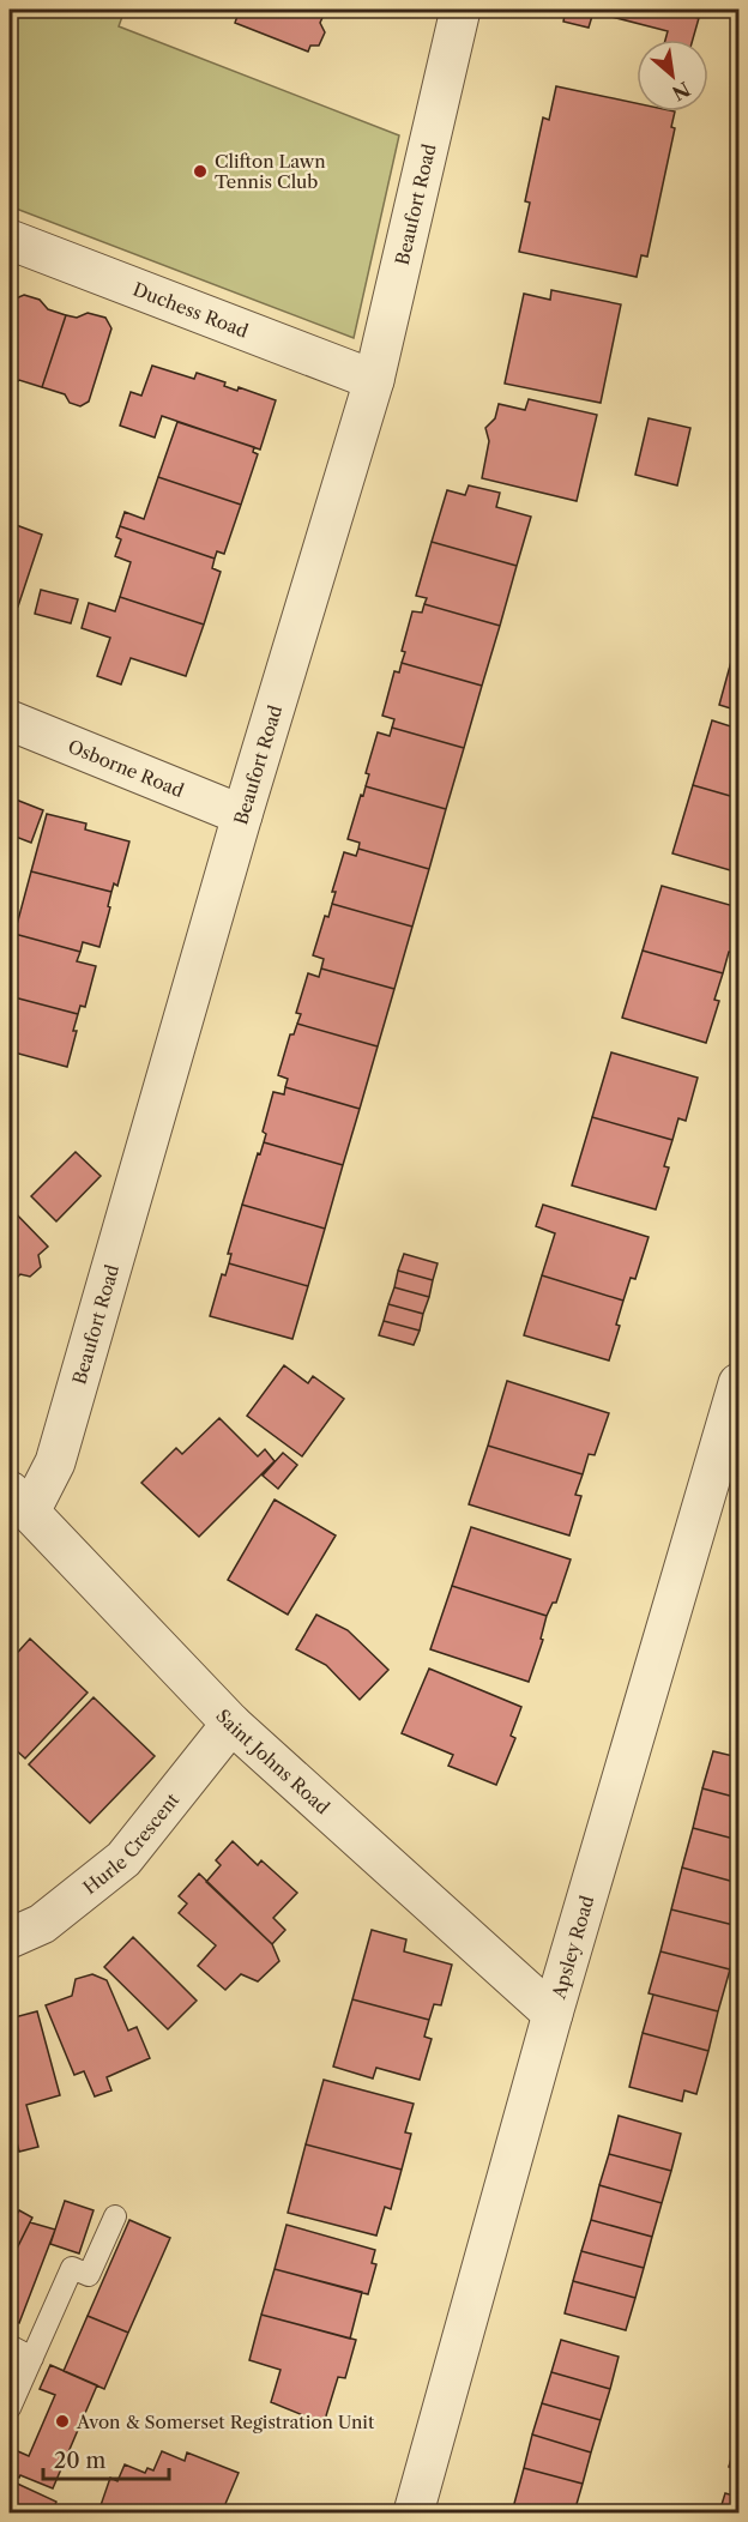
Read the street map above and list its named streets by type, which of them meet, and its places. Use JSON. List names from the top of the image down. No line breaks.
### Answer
{"streets":{"street":["Beaufort Road","Duchess Road","Osborne Road","Saint Johns Road","Hurle Crescent","Apsley Road"]},"crossings":[["Beaufort Road","Duchess Road"],["Beaufort Road","Osborne Road"],["Beaufort Road","Saint Johns Road"],["Saint Johns Road","Hurle Crescent"],["Saint Johns Road","Apsley Road"]],"places":["Clifton Lawn Tennis Club","Avon & Somerset Registration Unit"],"scale_bar":"20 m","north":"bottom right"}
